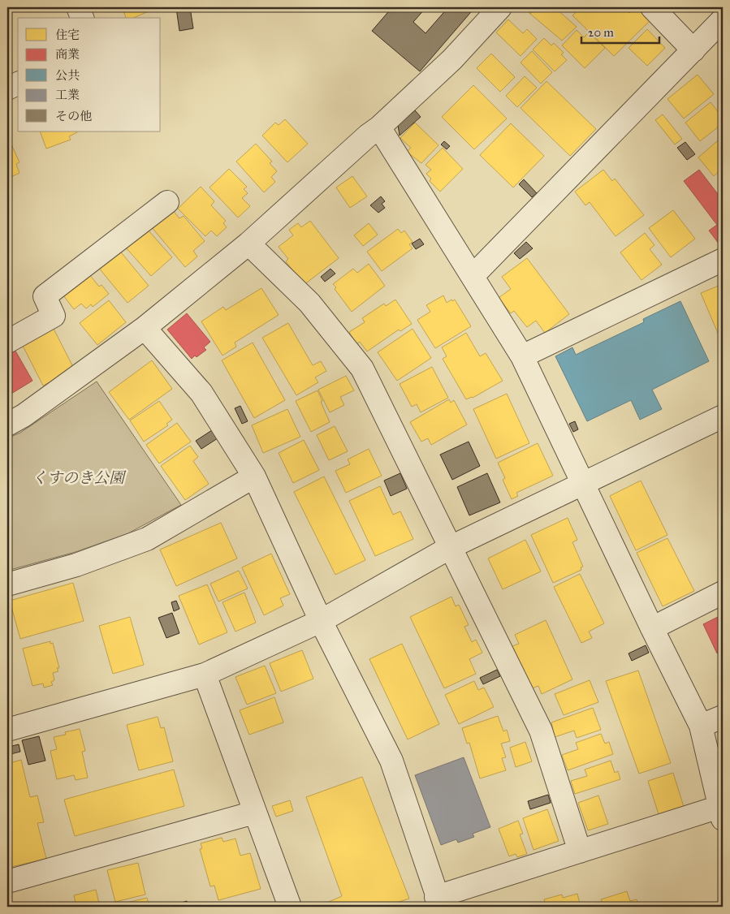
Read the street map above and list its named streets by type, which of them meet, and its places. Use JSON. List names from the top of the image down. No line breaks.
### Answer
{"parks":["くすのき公園"],"legend":["住宅","商業","公共","工業","その他"],"scale_bar":"20 m"}
